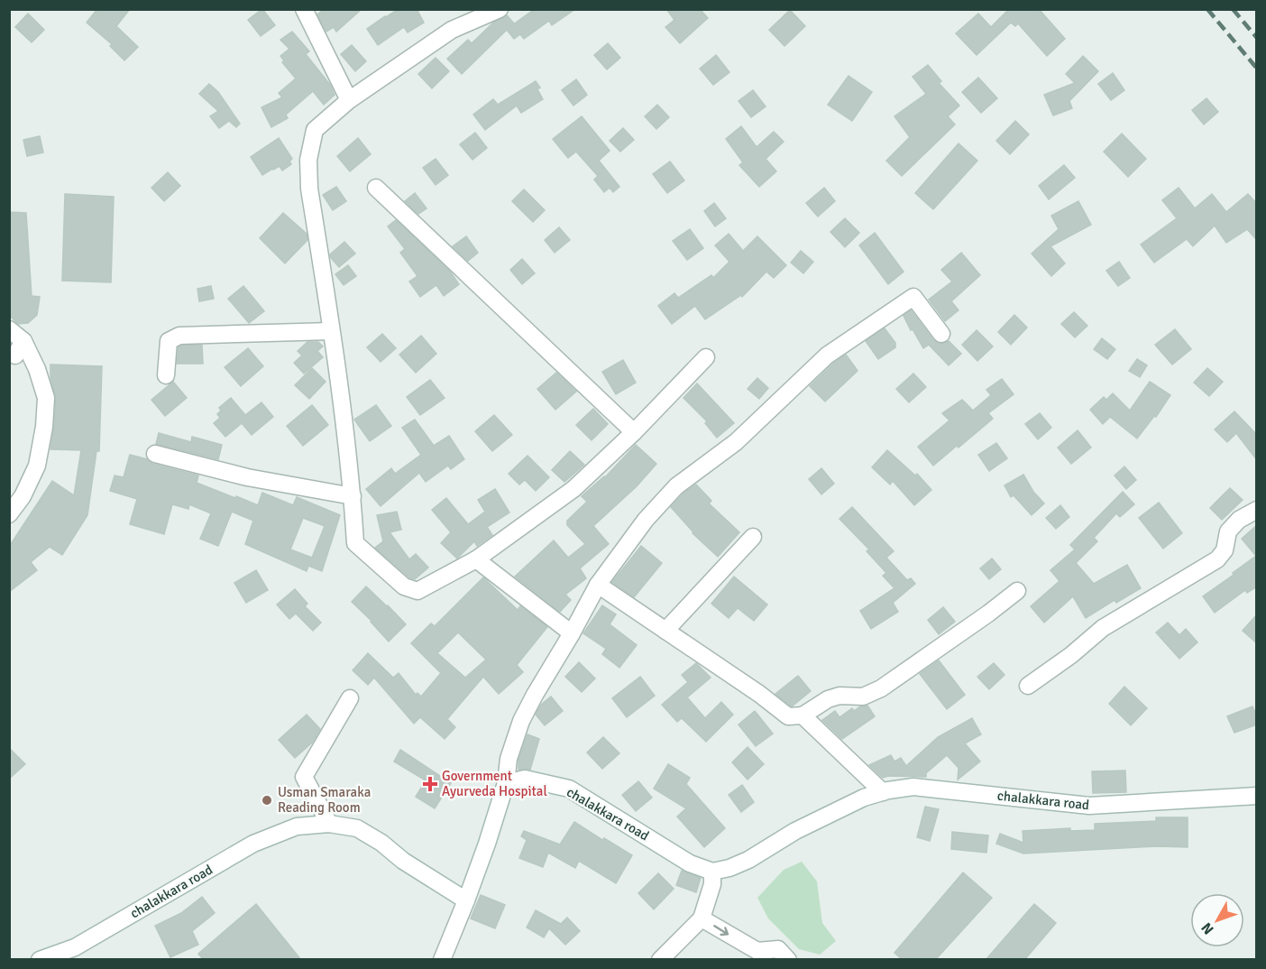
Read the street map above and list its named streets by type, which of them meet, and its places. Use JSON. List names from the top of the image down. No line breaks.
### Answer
{"streets":{"street":["chalakkara road"]},"places":{"health":["Government Ayurveda Hospital"],"other":["Usman Smaraka Reading Room"]},"north":"bottom left"}
